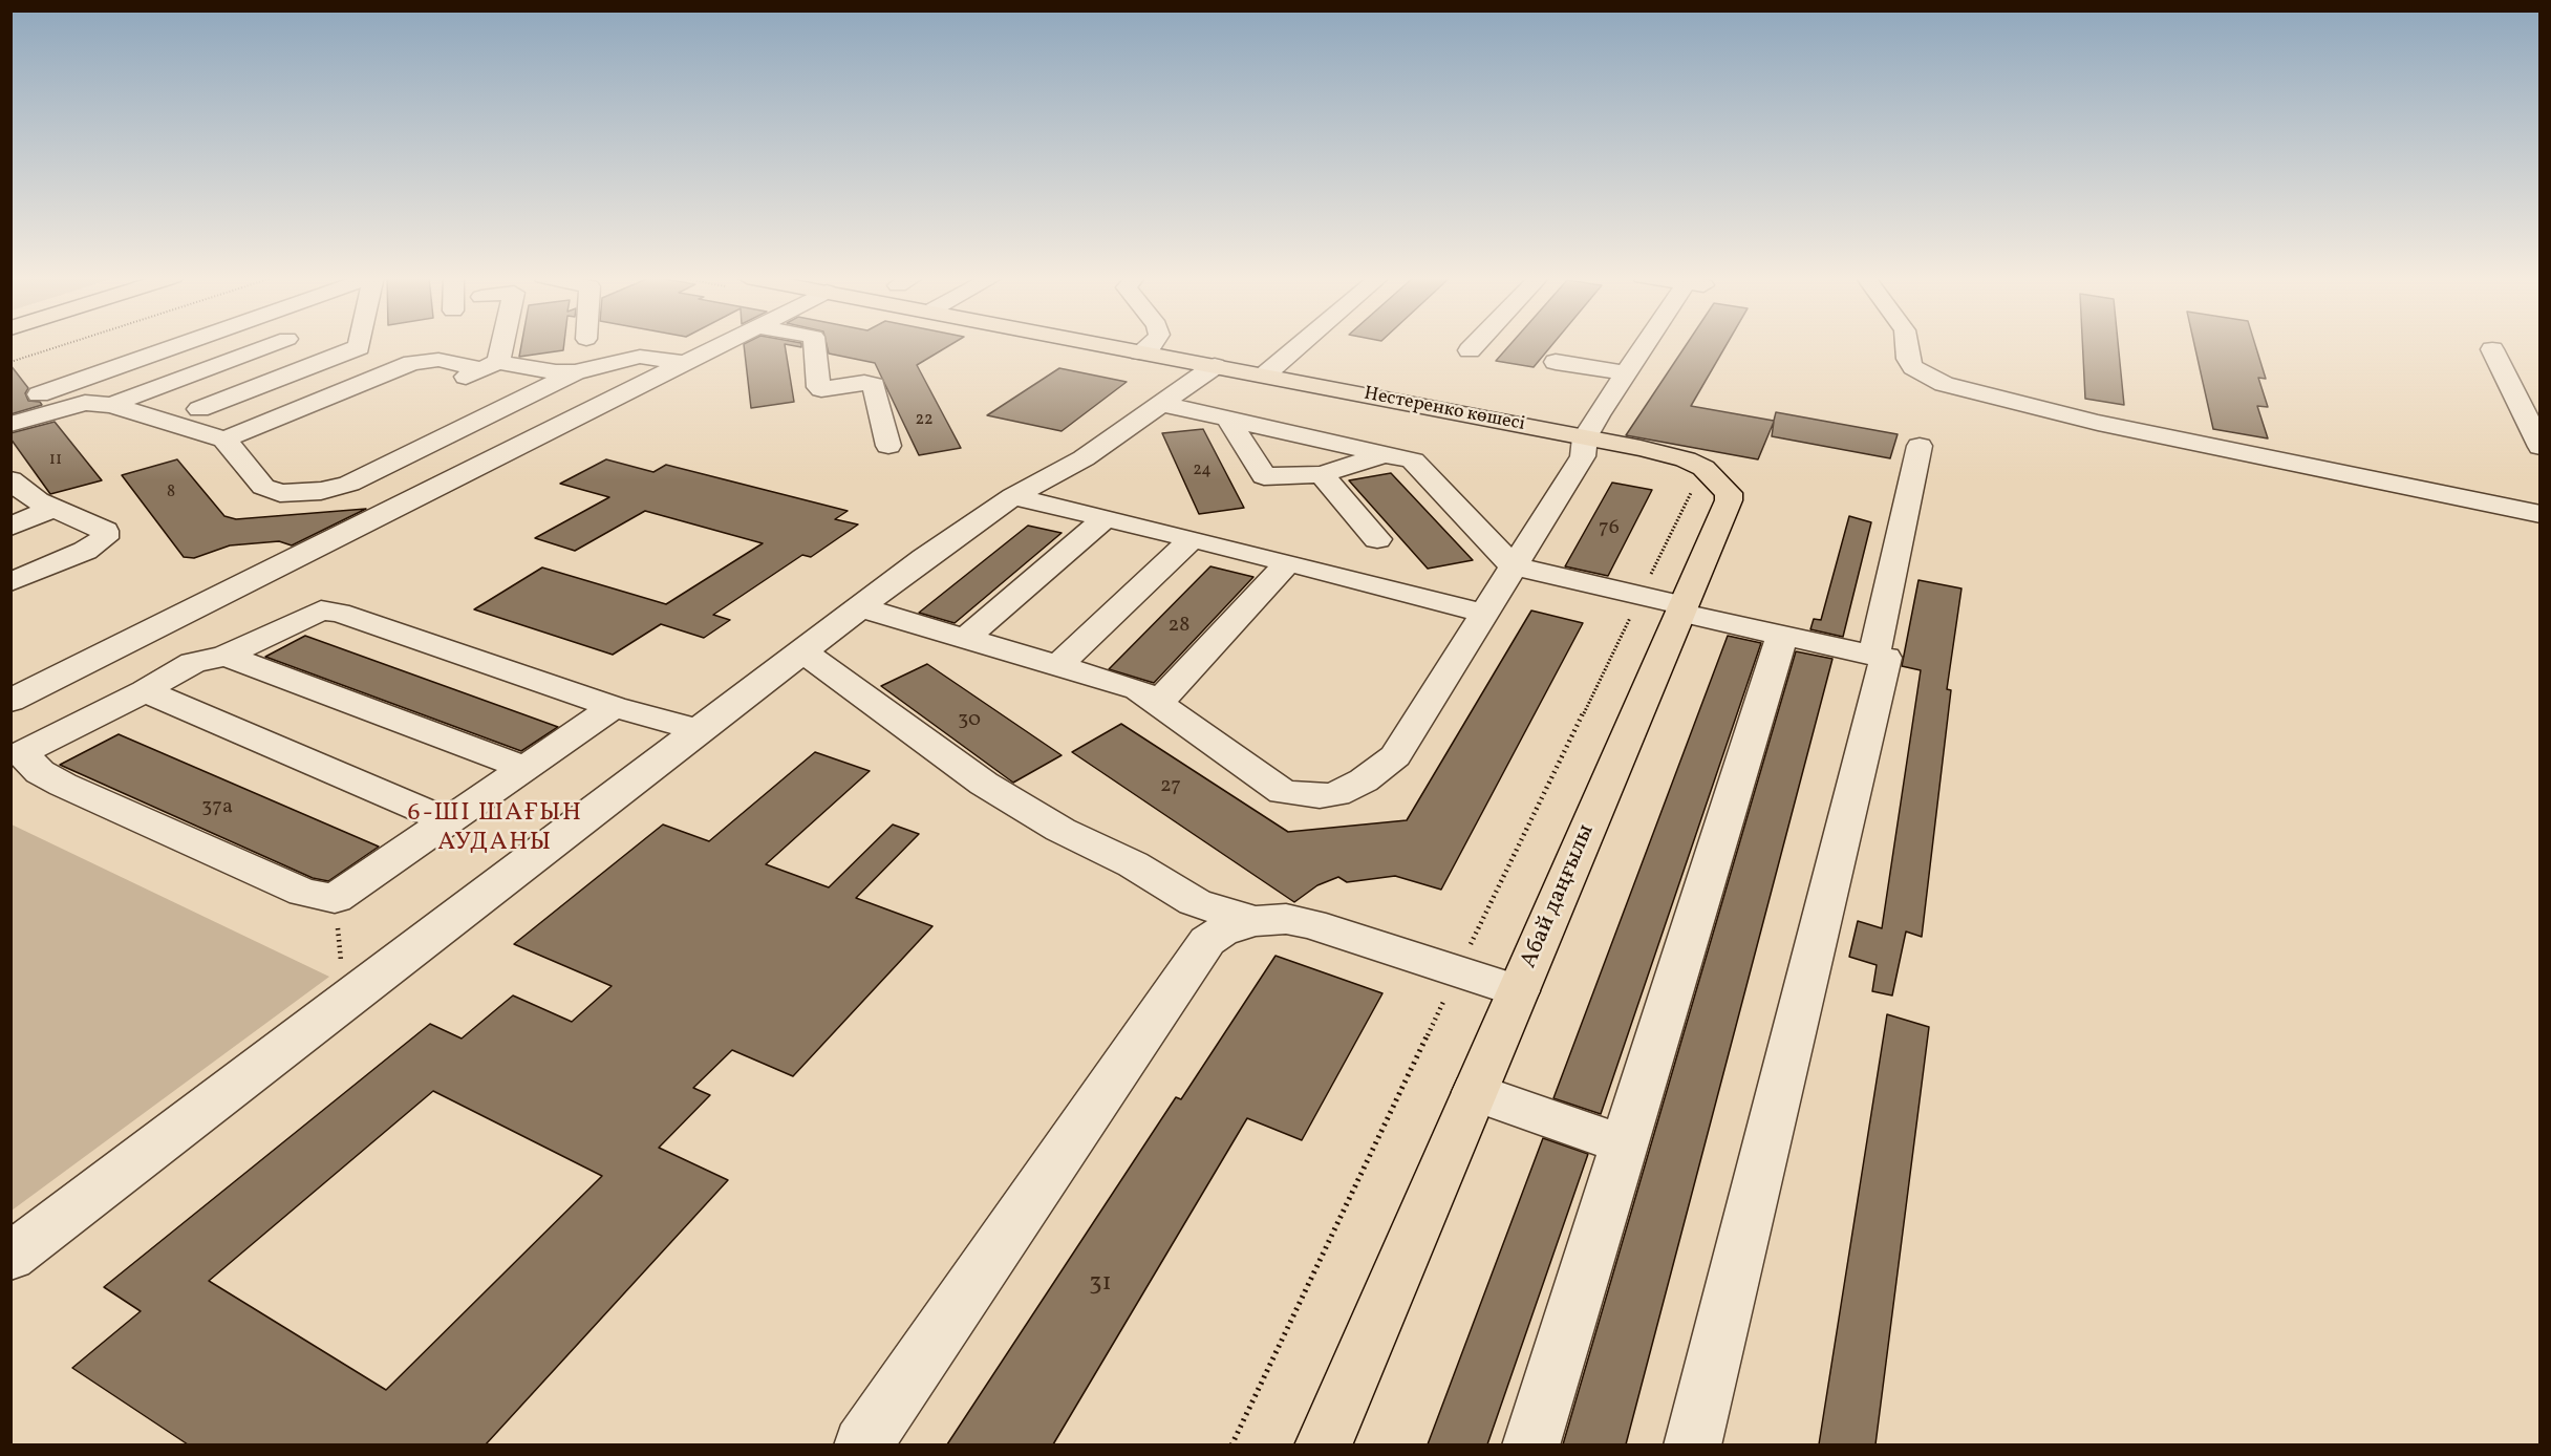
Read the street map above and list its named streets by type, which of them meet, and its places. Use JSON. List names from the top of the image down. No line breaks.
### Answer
{"streets":{"main road":["Нестеренко көшесі","Абай даңғылы"]},"crossings":[["Нестеренко көшесі","Абай даңғылы"]],"districts":["6-ШІ ШАҒЫН АУДАНЫ"],"house_numbers":["22","11","24","8","76","28","30","27","37а","31"]}
